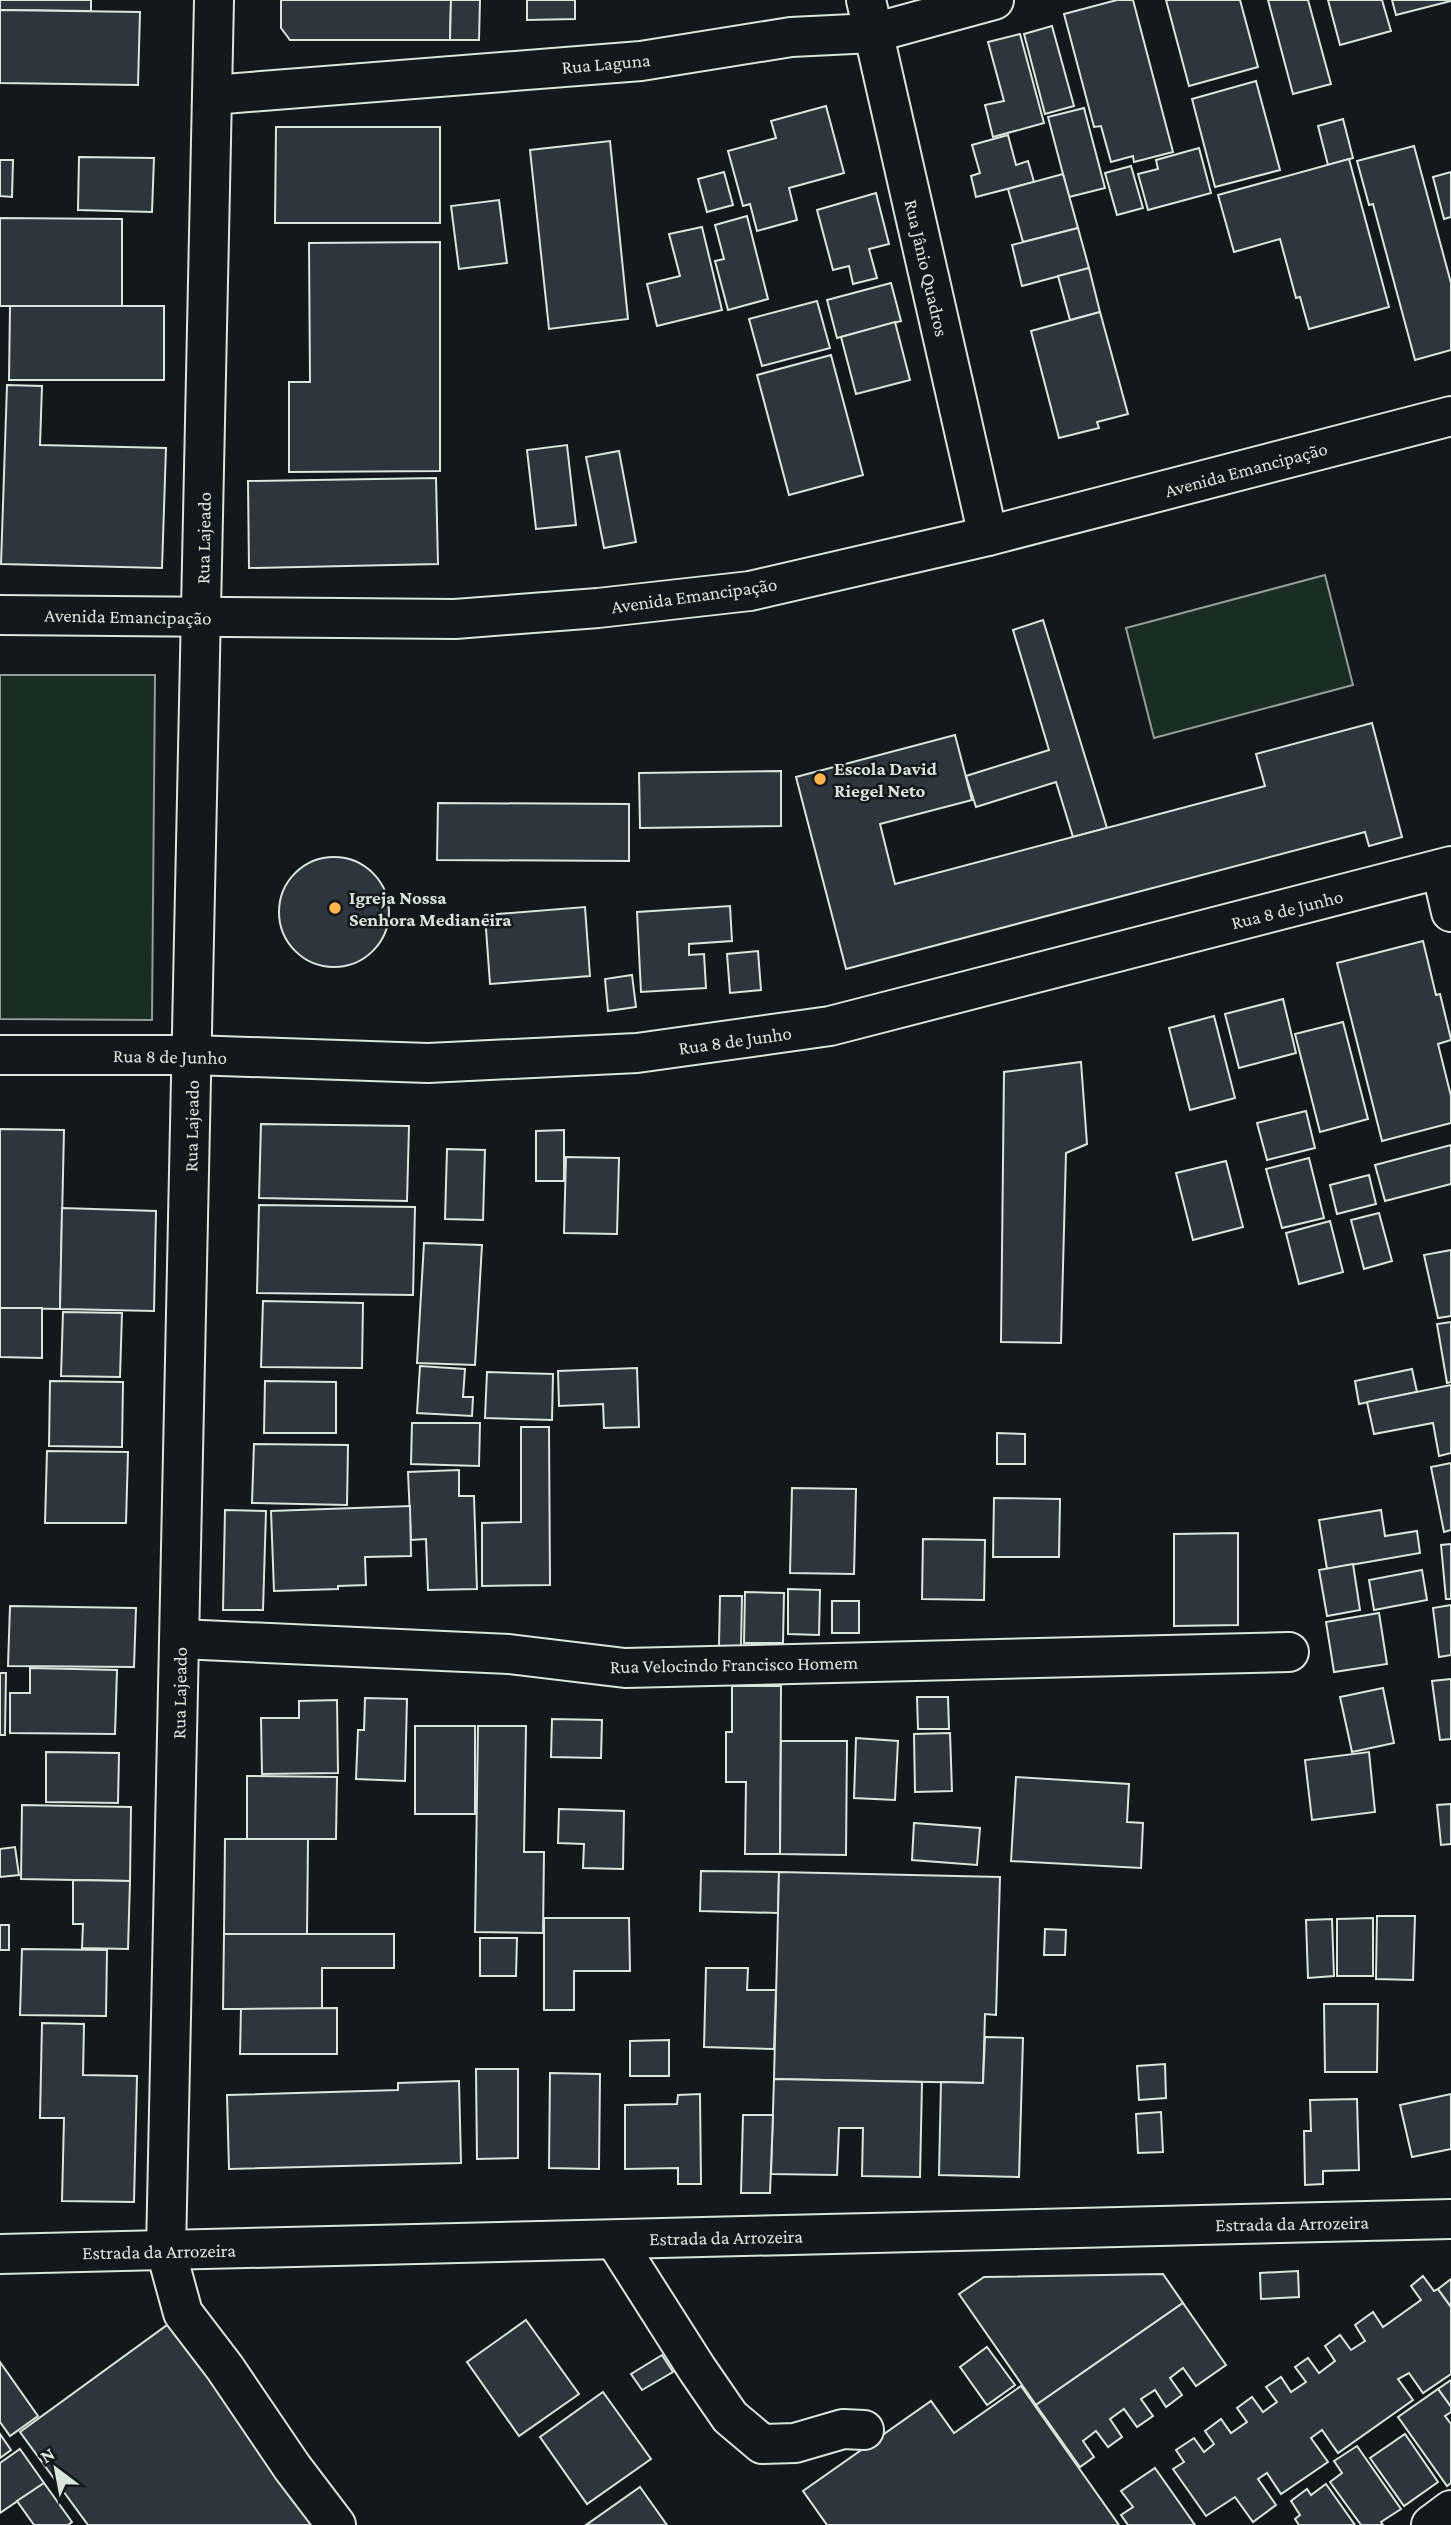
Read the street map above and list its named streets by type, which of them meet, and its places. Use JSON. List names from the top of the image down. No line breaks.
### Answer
{"streets":{"street":["Rua Laguna","Rua Jânio Quadros","Avenida Emancipação","Rua Lajeado","Rua 8 de Junho","Rua Velocindo Francisco Homem","Estrada da Arrozeira"]},"crossings":[["Rua Laguna","Rua Jânio Quadros"],["Rua Laguna","Rua Lajeado"],["Rua Jânio Quadros","Avenida Emancipação"],["Avenida Emancipação","Rua Lajeado"],["Rua Lajeado","Rua 8 de Junho"],["Rua Lajeado","Rua Velocindo Francisco Homem"],["Rua Lajeado","Estrada da Arrozeira"]],"places":["Escola David Riegel Neto","Igreja Nossa Senhora Medianeira"],"north":"top left"}
